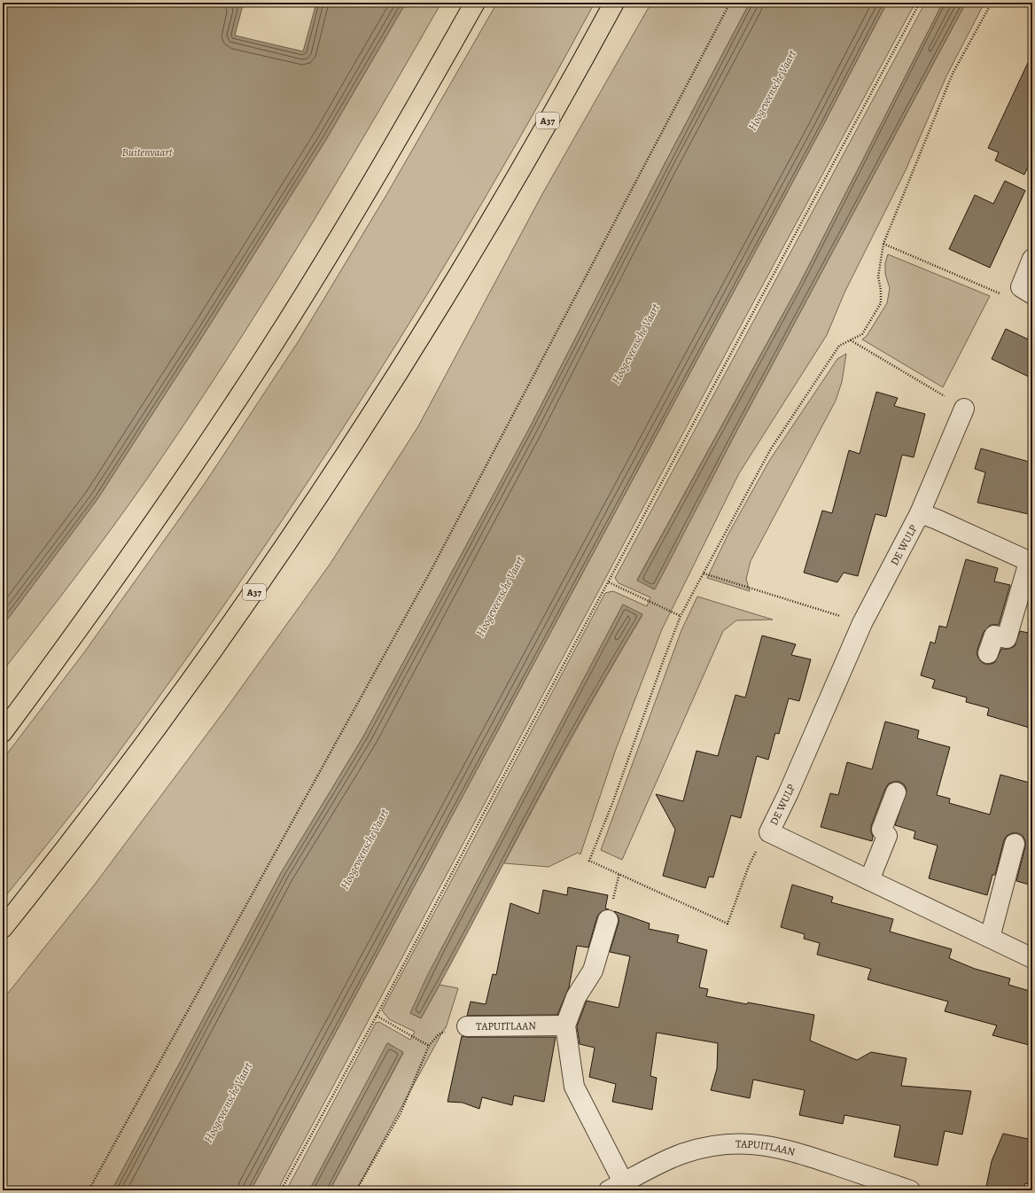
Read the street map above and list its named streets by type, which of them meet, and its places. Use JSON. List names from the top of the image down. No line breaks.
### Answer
{"streets":{"highway":["A37"],"street":["DE WULP","TAPUITLAAN"]},"water":["Hoogeveensche Vaart","Buitenvaart"]}
